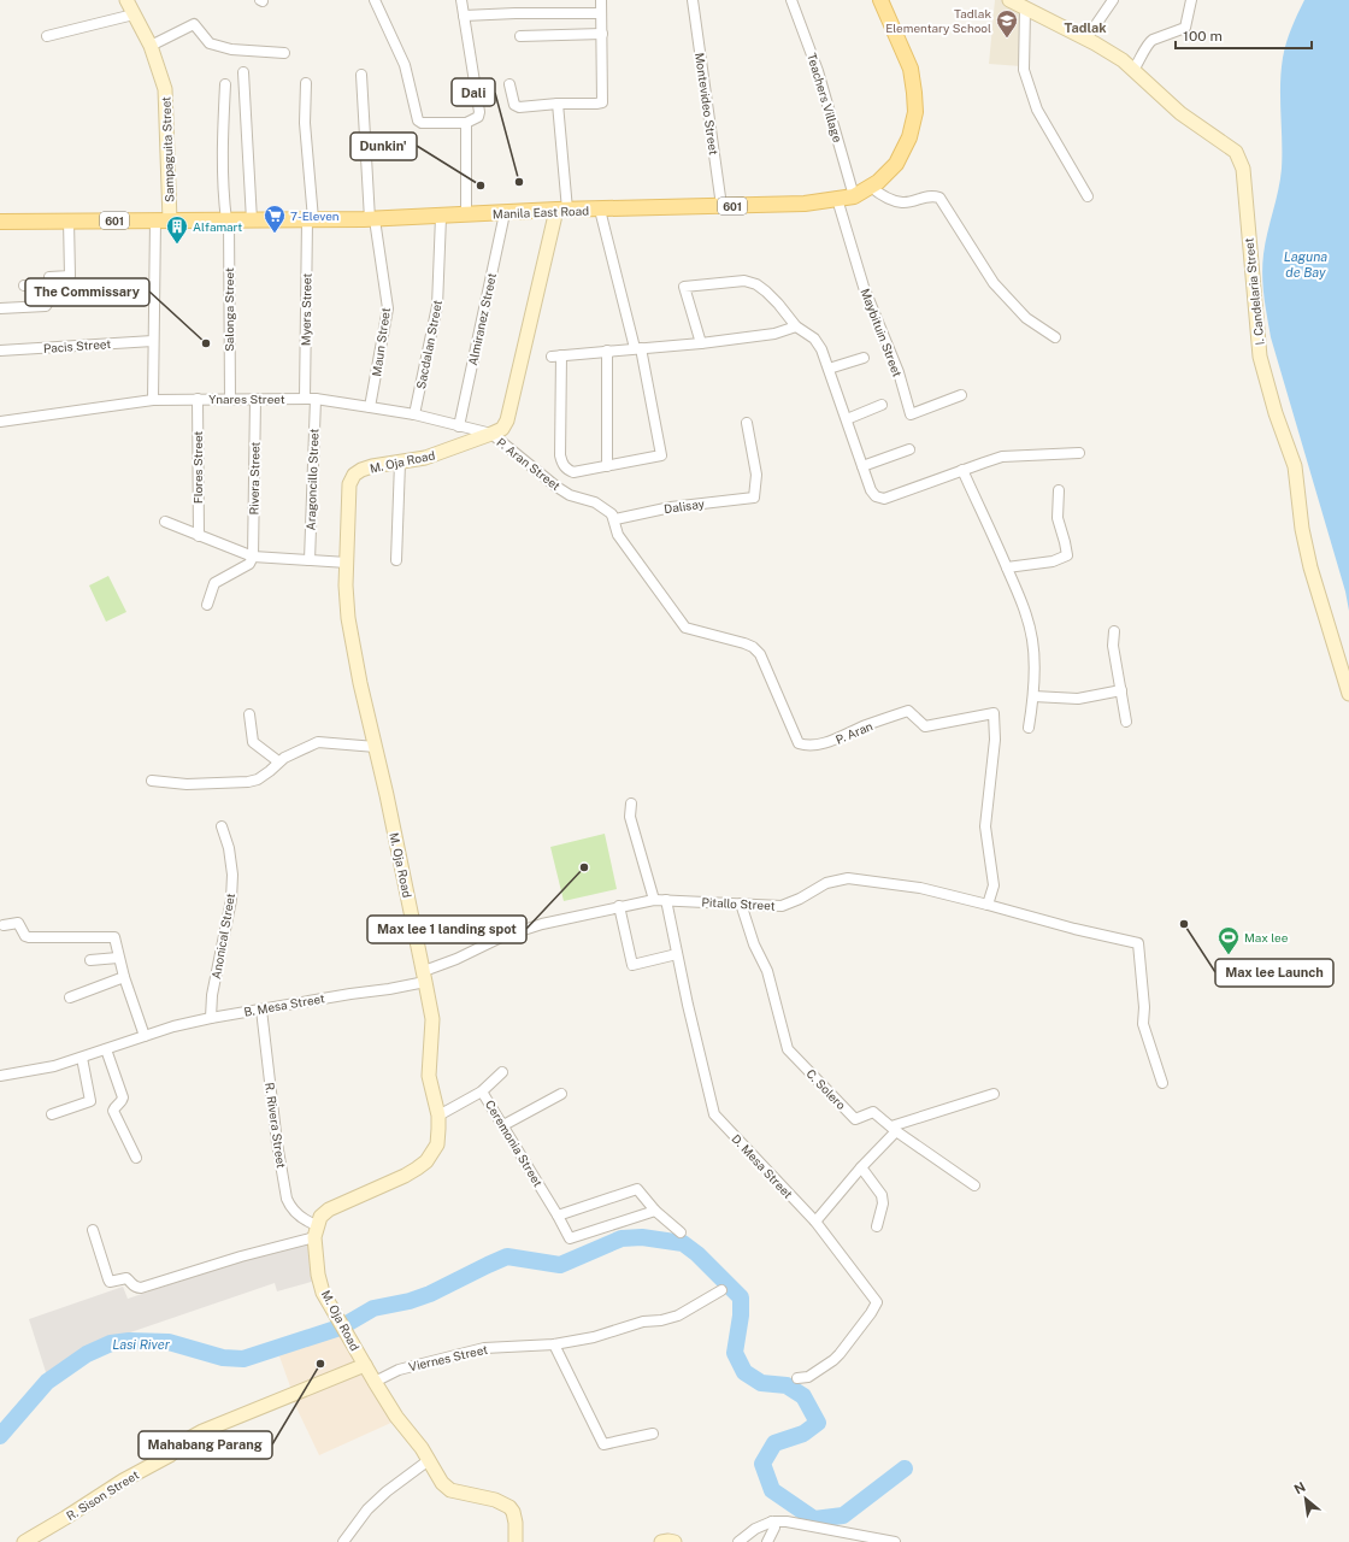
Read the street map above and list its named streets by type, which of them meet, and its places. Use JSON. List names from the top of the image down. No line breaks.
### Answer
{"streets":{"main road":["601","Manila East Road"],"street":["Teachers Village","Montevideo Street","Sampaguita Street","I. Candelaria Street","Salonga Street","Myers Street","Almiranez Street","Maybituin Street","Maun Street","Sacdalan Street","Pacis Street","Ynares Street","M. Oja Road","P. Aran Street","Flores Street","Rivera Street","Aragoncillo Street","Dalisay","P. Aran","Pitallo Street","Anonical Street","B. Mesa Street","C. Solero","R. Rivera Street","Ceremonia Street","D. Mesa Street","Viernes Street","R. Sison Street"]},"crossings":[["Teachers Village","Manila East Road"],["Montevideo Street","Manila East Road"],["Sampaguita Street","Manila East Road"],["Manila East Road","Salonga Street"],["Manila East Road","Myers Street"],["Manila East Road","Almiranez Street"],["Manila East Road","Maybituin Street"],["Manila East Road","Maun Street"],["Manila East Road","Sacdalan Street"],["Manila East Road","M. Oja Road"],["Salonga Street","Ynares Street"],["Myers Street","Ynares Street"],["Myers Street","Aragoncillo Street"],["Almiranez Street","Ynares Street"],["Maun Street","Ynares Street"],["Sacdalan Street","Ynares Street"],["Ynares Street","M. Oja Road"],["Ynares Street","P. Aran Street"],["Ynares Street","Flores Street"],["Ynares Street","Rivera Street"],["Ynares Street","Aragoncillo Street"],["M. Oja Road","P. Aran Street"],["M. Oja Road","Pitallo Street"],["M. Oja Road","B. Mesa Street"],["M. Oja Road","R. Rivera Street"],["M. Oja Road","Ceremonia Street"],["M. Oja Road","Viernes Street"],["M. Oja Road","R. Sison Street"],["P. Aran Street","Dalisay"],["P. Aran Street","P. Aran"],["Dalisay","P. Aran"],["P. Aran","Pitallo Street"],["Pitallo Street","B. Mesa Street"],["Pitallo Street","C. Solero"],["Pitallo Street","D. Mesa Street"],["Anonical Street","B. Mesa Street"],["B. Mesa Street","R. Rivera Street"]],"districts":["Tadlak"],"water":["Laguna de Bay","Lasi River"],"places":{"school or university":["Tadlak Elementary School"],"other":["Dali","Dunkin'","The Commissary","Max lee 1 landing spot","Max lee Launch","Mahabang Parang"],"supermarket":["7-Eleven"],"building":["Alfamart"],"sports":["Max lee"]},"scale_bar":"100 m","north":"top left"}
